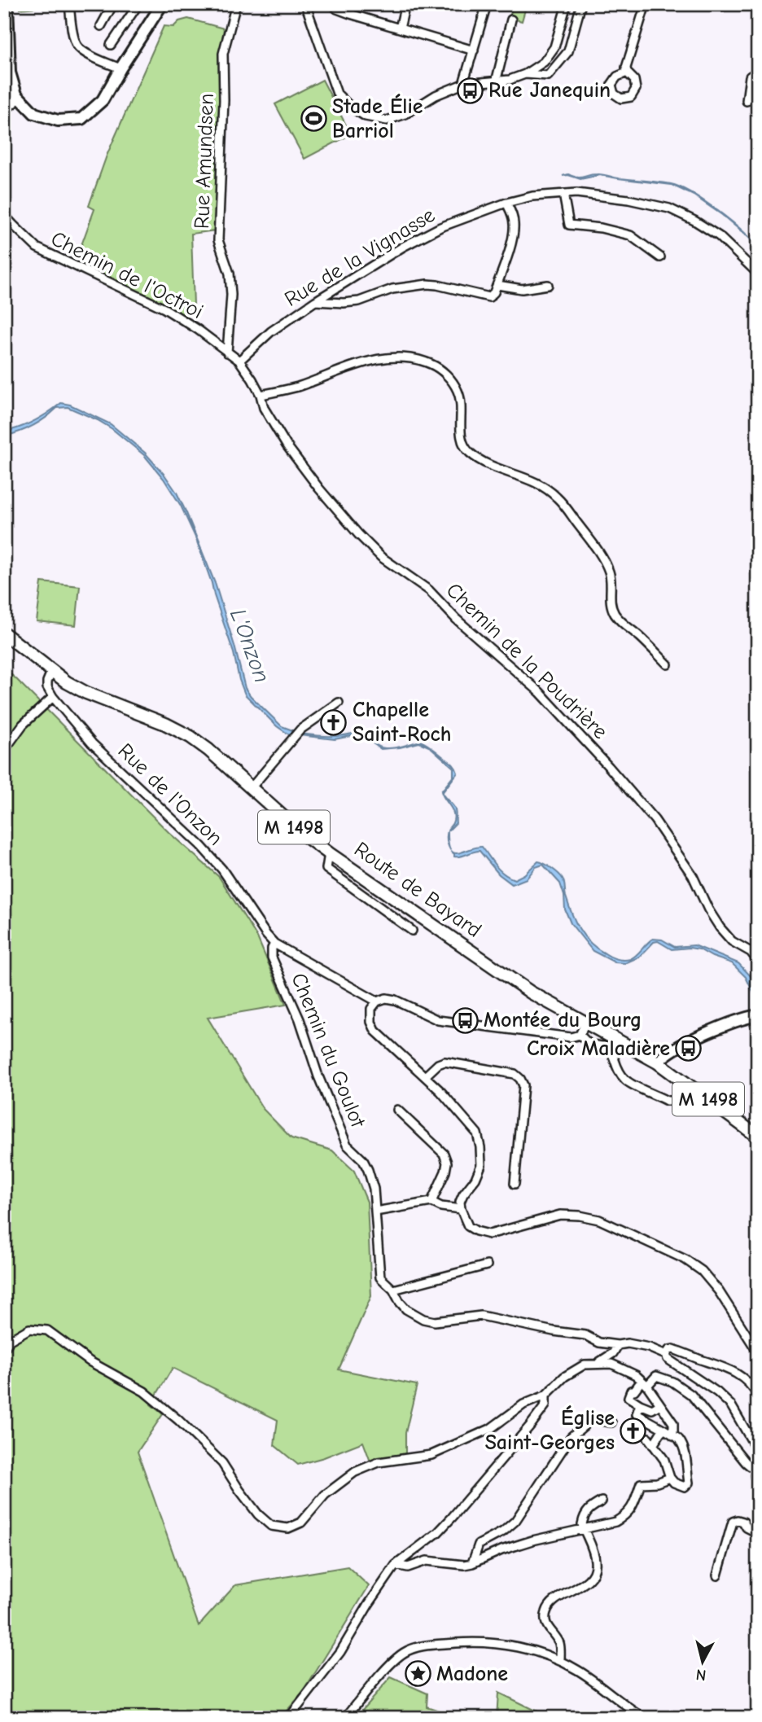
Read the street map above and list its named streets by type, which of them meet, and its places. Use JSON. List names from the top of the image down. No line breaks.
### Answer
{"streets":{"main road":["M 1498","Route de Bayard"],"street":["Rue Amundsen","Rue de la Vignasse","Chemin de l'Octroi","Chemin de la Poudrière","Rue de l'Onzon","Chemin du Goulot"]},"crossings":[["Rue Amundsen","Chemin de l'Octroi"],["Rue de la Vignasse","Chemin de l'Octroi"],["Rue de la Vignasse","Chemin de la Poudrière"],["Chemin de l'Octroi","Chemin de la Poudrière"],["Rue de l'Onzon","Chemin du Goulot"]],"water":["L'Onzon"],"places":{"bus stop":["Rue Janequin","Montée du Bourg","Croix Maladière"],"sports":["Stade Élie Barriol"],"church":["Chapelle Saint-Roch","Église Saint-Georges"],"place":["Madone"]},"north":"bottom"}
